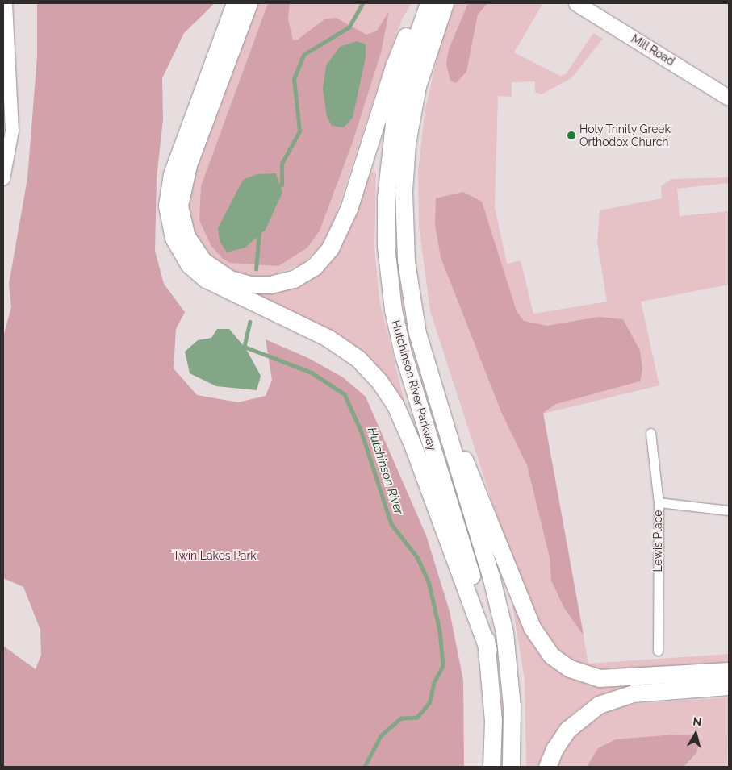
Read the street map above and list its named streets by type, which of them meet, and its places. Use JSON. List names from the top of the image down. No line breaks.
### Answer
{"streets":{"highway":["Hutchinson River Parkway"],"main road":["Mill Road"],"street":["Lewis Place"]},"water":["Hutchinson River"],"parks":["Twin Lakes Park"],"places":["Holy Trinity Greek Orthodox Church"],"north":"top"}
